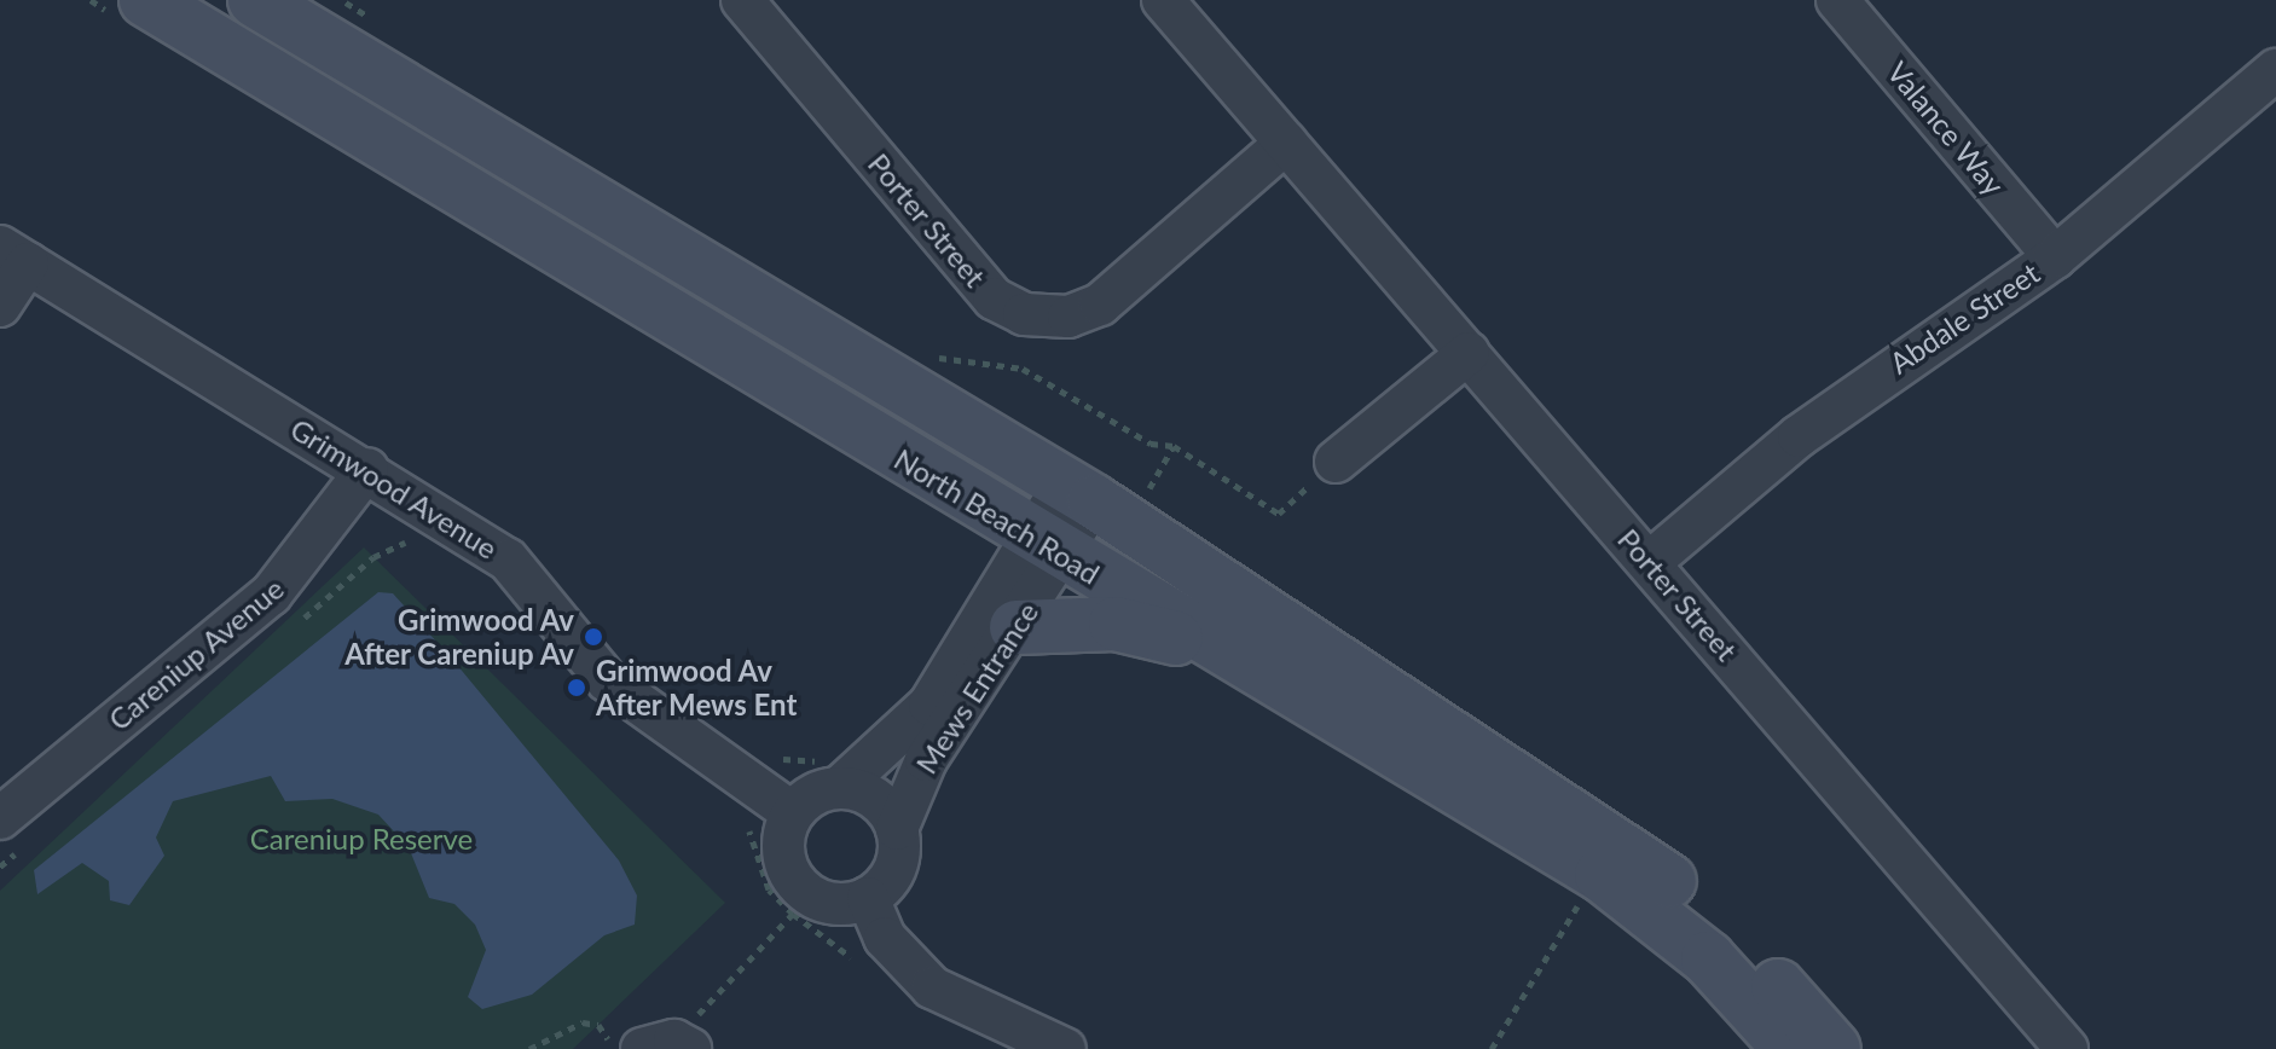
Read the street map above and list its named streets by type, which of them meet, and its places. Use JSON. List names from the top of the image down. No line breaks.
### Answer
{"streets":{"main road":["North Beach Road"],"street":["Valance Way","Porter Street","Abdale Street","Grimwood Avenue","Careniup Avenue","Mews Entrance"]},"crossings":[["Valance Way","Abdale Street"],["Porter Street","Abdale Street"],["Grimwood Avenue","Careniup Avenue"],["Grimwood Avenue","Mews Entrance"],["North Beach Road","Mews Entrance"]],"parks":["Careniup Reserve"],"places":["Grimwood Av After Careniup Av","Grimwood Av After Mews Ent"]}
